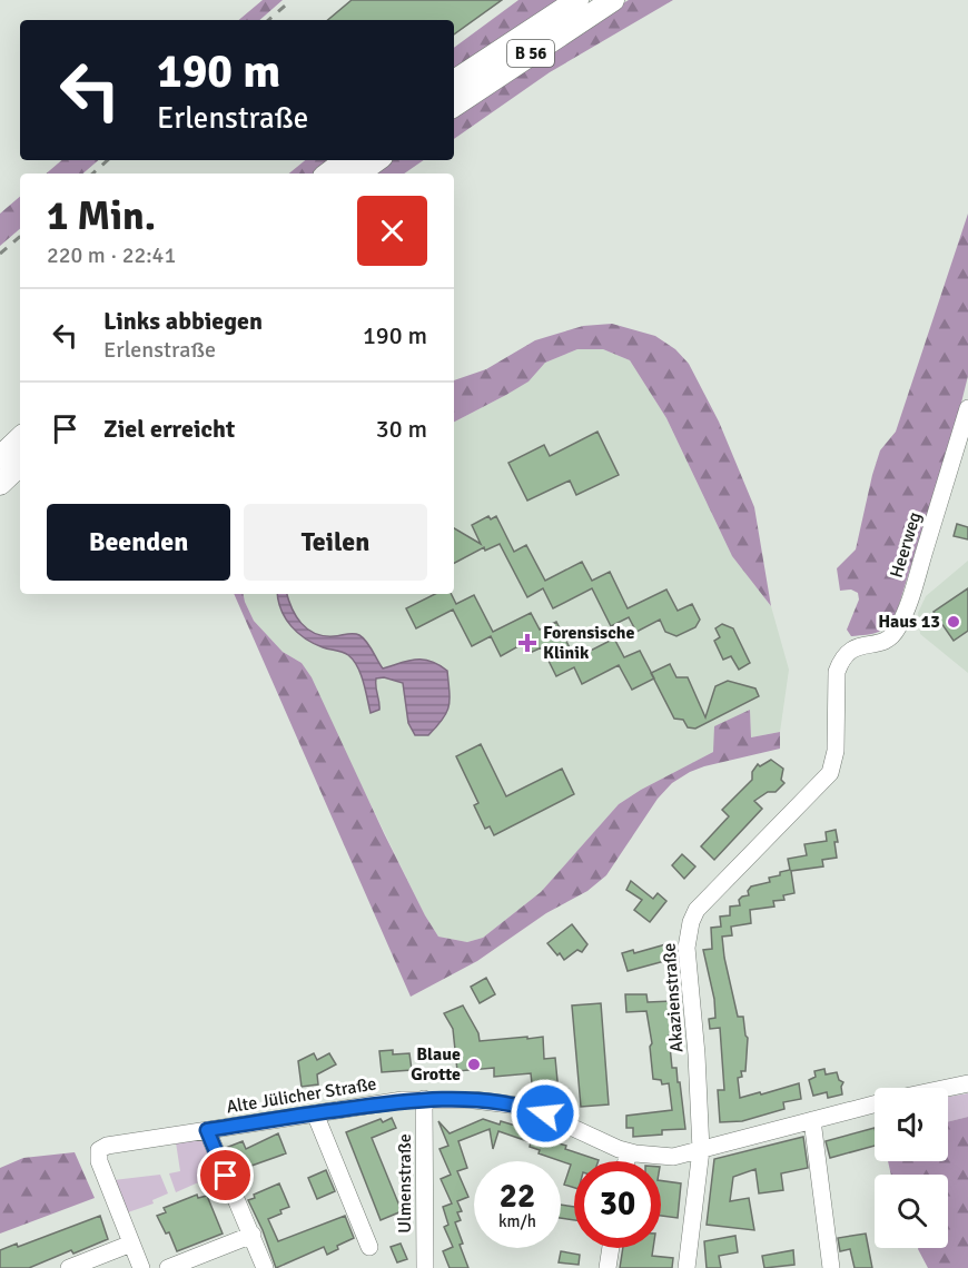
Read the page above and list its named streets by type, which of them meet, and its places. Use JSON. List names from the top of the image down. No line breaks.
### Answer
{"streets":{"main road":["B 56"],"street":["Heerweg","Akazienstraße","Alte Jülicher Straße","Ulmenstraße"]},"crossings":[["Heerweg","Akazienstraße"],["Akazienstraße","Alte Jülicher Straße"],["Alte Jülicher Straße","Ulmenstraße"]],"places":{"other":["Haus 13","Blaue Grotte"],"health":["Forensische Klinik"]},"page":{"turn":["190 m","Erlenstraße"],"heading":["1 Min.","220 m · 22:41"],"list":[{"name":"Links abbiegen","note":"Erlenstraße","value":"190 m"},{"name":"Ziel erreicht","value":"30 m"}],"buttons":["Beenden","Teilen"],"speed":"22 km/h","limit":"30"}}
